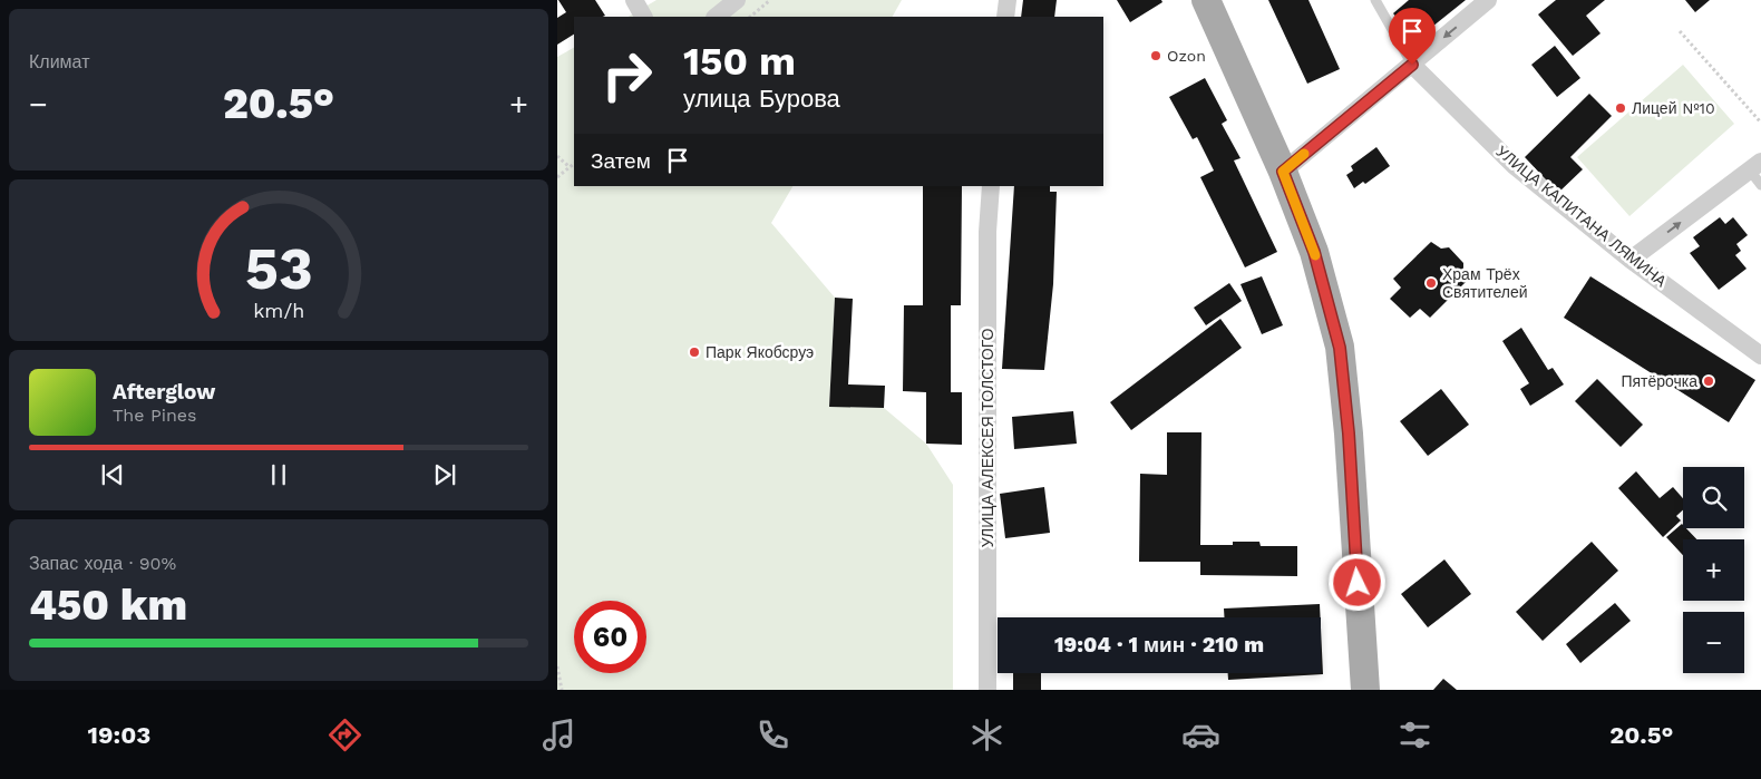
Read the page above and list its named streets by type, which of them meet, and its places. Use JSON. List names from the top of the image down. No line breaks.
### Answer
{"streets":{"street":["УЛИЦА КАПИТАНА ЛЯМИНА","УЛИЦА АЛЕКСЕЯ ТОЛСТОГО"]},"places":["Ozon","Лицей №10","Храм Трёх Святителей","Парк Якобсруэ","Пятёрочка"],"page":{"tile":["Климат",["Запас хода · 90%","450 km"]],"turn":["150 m","улица Бурова"],"heat":["−","20.5°","+"],"then":"Затем","song":["Afterglow","The Pines"],"map_buttons":["+","−"],"limit":"60","trip":"19:04 · 1 мин · 210 m","tabs":["19:03","20.5°"],"gauge":["53","km/h"]}}
